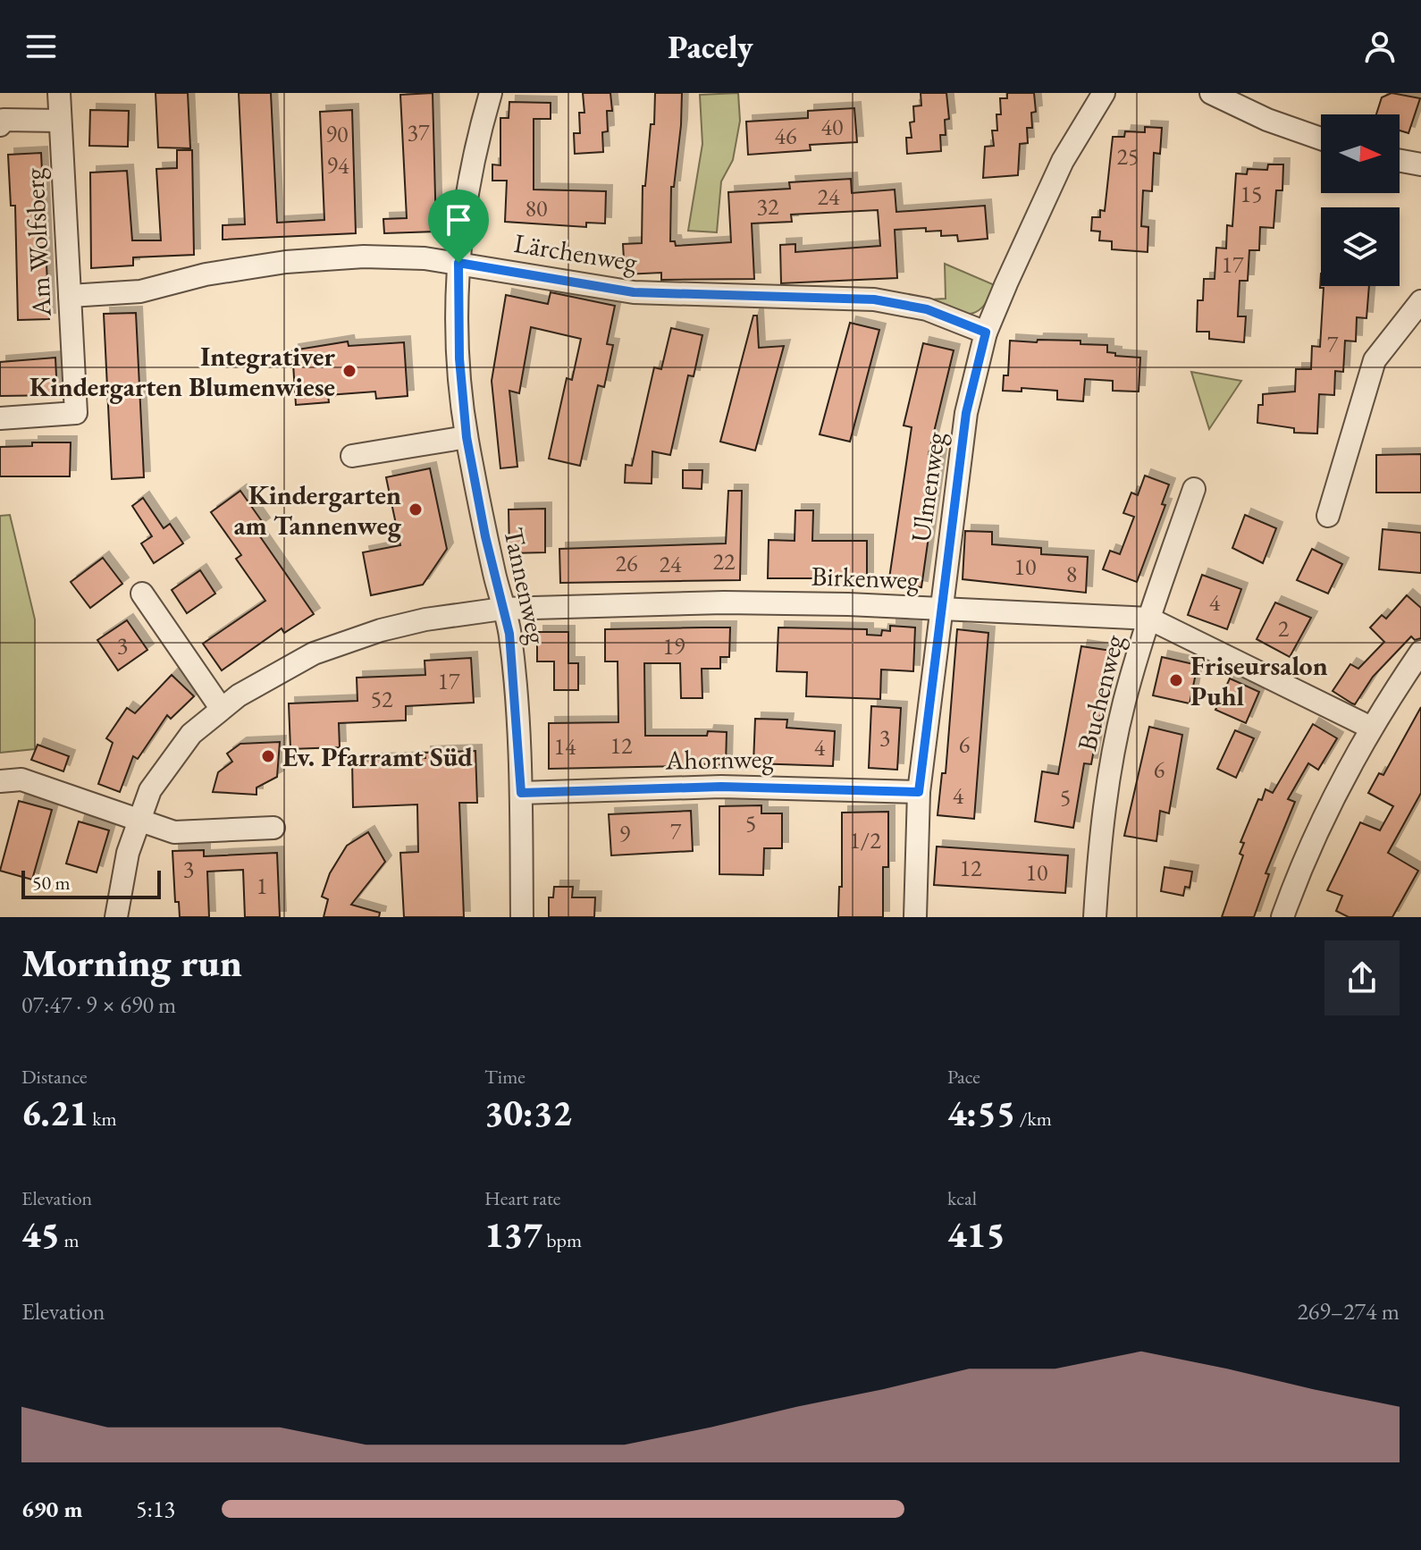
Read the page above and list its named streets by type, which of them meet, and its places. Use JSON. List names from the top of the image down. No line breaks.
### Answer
{"streets":{"street":["Am Wolfsberg","Lärchenweg","Ulmenweg","Birkenweg","Tannenweg","Buchenweg","Ahornweg"]},"crossings":[["Am Wolfsberg","Lärchenweg"],["Lärchenweg","Ulmenweg"],["Lärchenweg","Tannenweg"],["Ulmenweg","Birkenweg"],["Ulmenweg","Ahornweg"],["Birkenweg","Tannenweg"],["Birkenweg","Buchenweg"],["Tannenweg","Ahornweg"]],"places":["Integrativer Kindergarten Blumenwiese","Kindergarten am Tannenweg","Friseursalon Puhl","Ev. Pfarramt Süd"],"house_numbers":["40","37","90","46","25","94","15","24","32","80","17","7","22","26","24","10","8","4","2","3","19","17","52","3","6","12","14","4","6","4","5","5","7","9","1/2","12","3","10","1"],"scale_bar":"50 m","north":"right","page":{"header":"Pacely","scale":"50 m","heading":["Morning run","07:47 · 9 × 690 m"],"stats":[["Distance","6.21 km"],["Time","30:32"],["Pace","4:55 /km"],["Elevation","45 m"],["Heart rate","137 bpm"],["kcal","415"]],"chart":["Elevation","269–274 m"],"list":[{"name":"690 m","note":"5:13"}]}}
